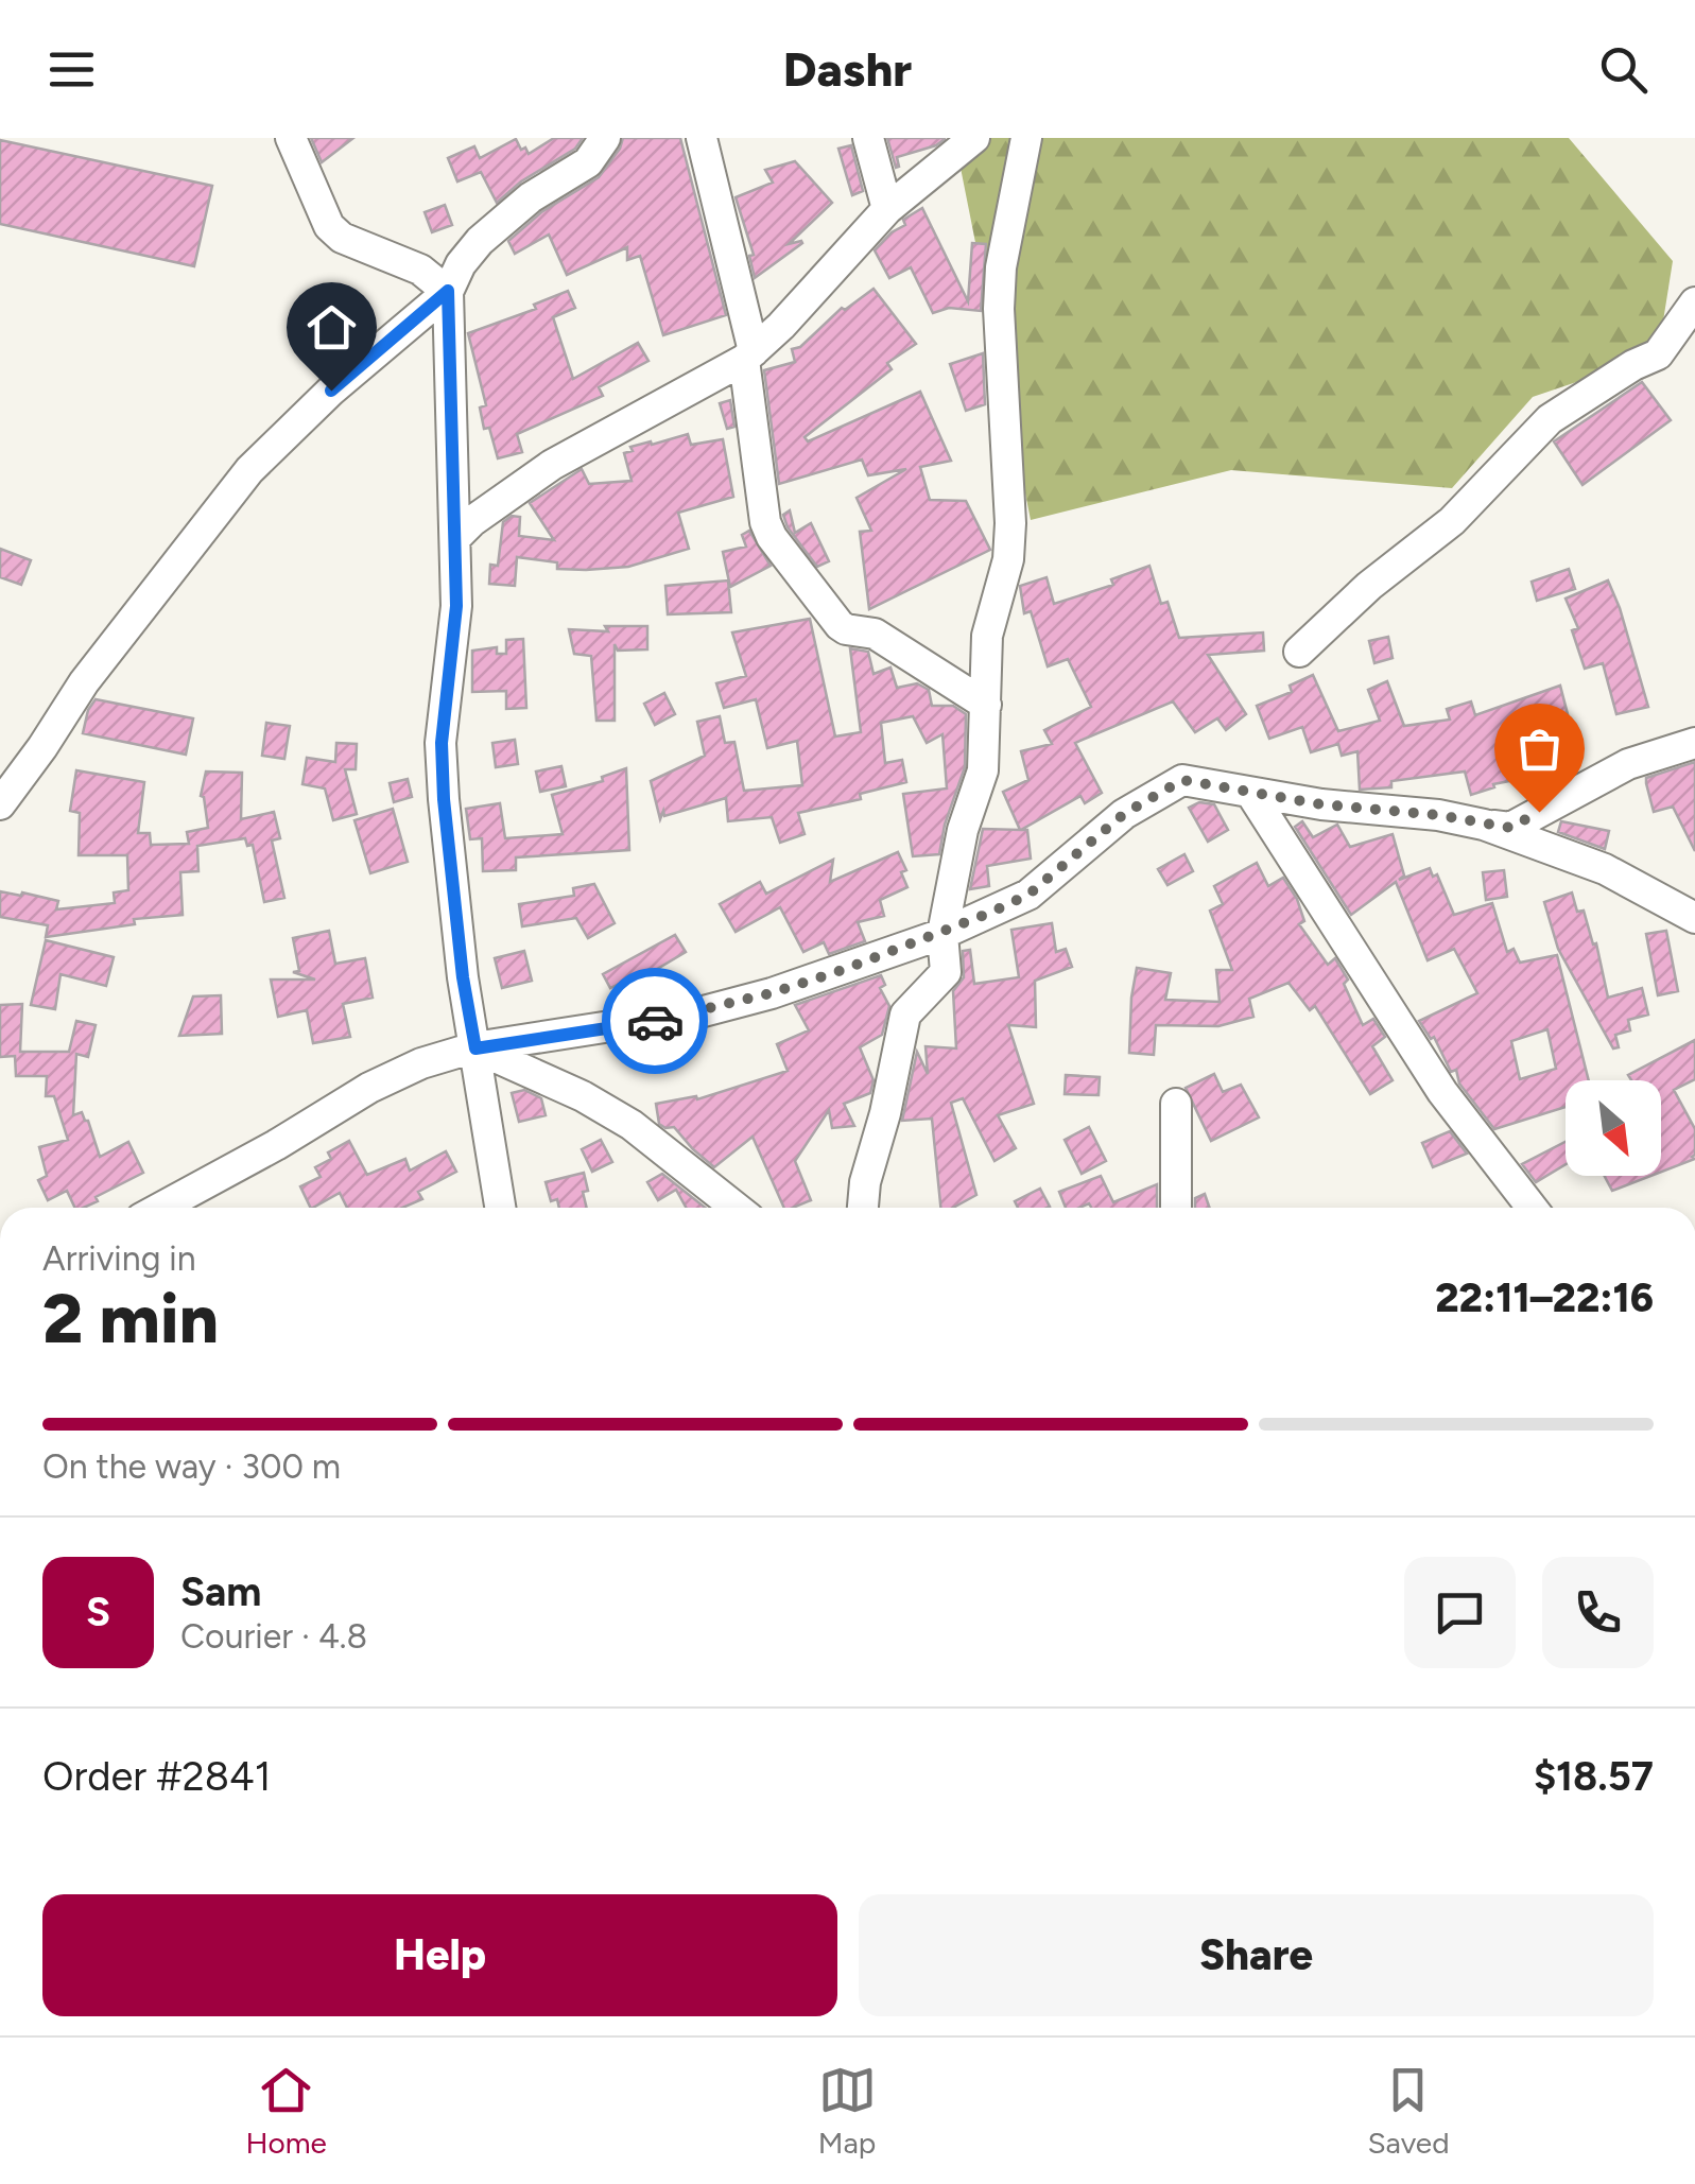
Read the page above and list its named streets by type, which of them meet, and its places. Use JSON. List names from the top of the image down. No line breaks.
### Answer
{"north":"bottom right","page":{"header":"Dashr","heading":["2 min","Arriving in","22:11–22:16"],"panel":["Sam","Courier · 4.8","Order #2841","$18.57"],"bar":"On the way · 300 m","round":"S","buttons":["Help","Share"],"tabs":["Home","Map","Saved"]}}
